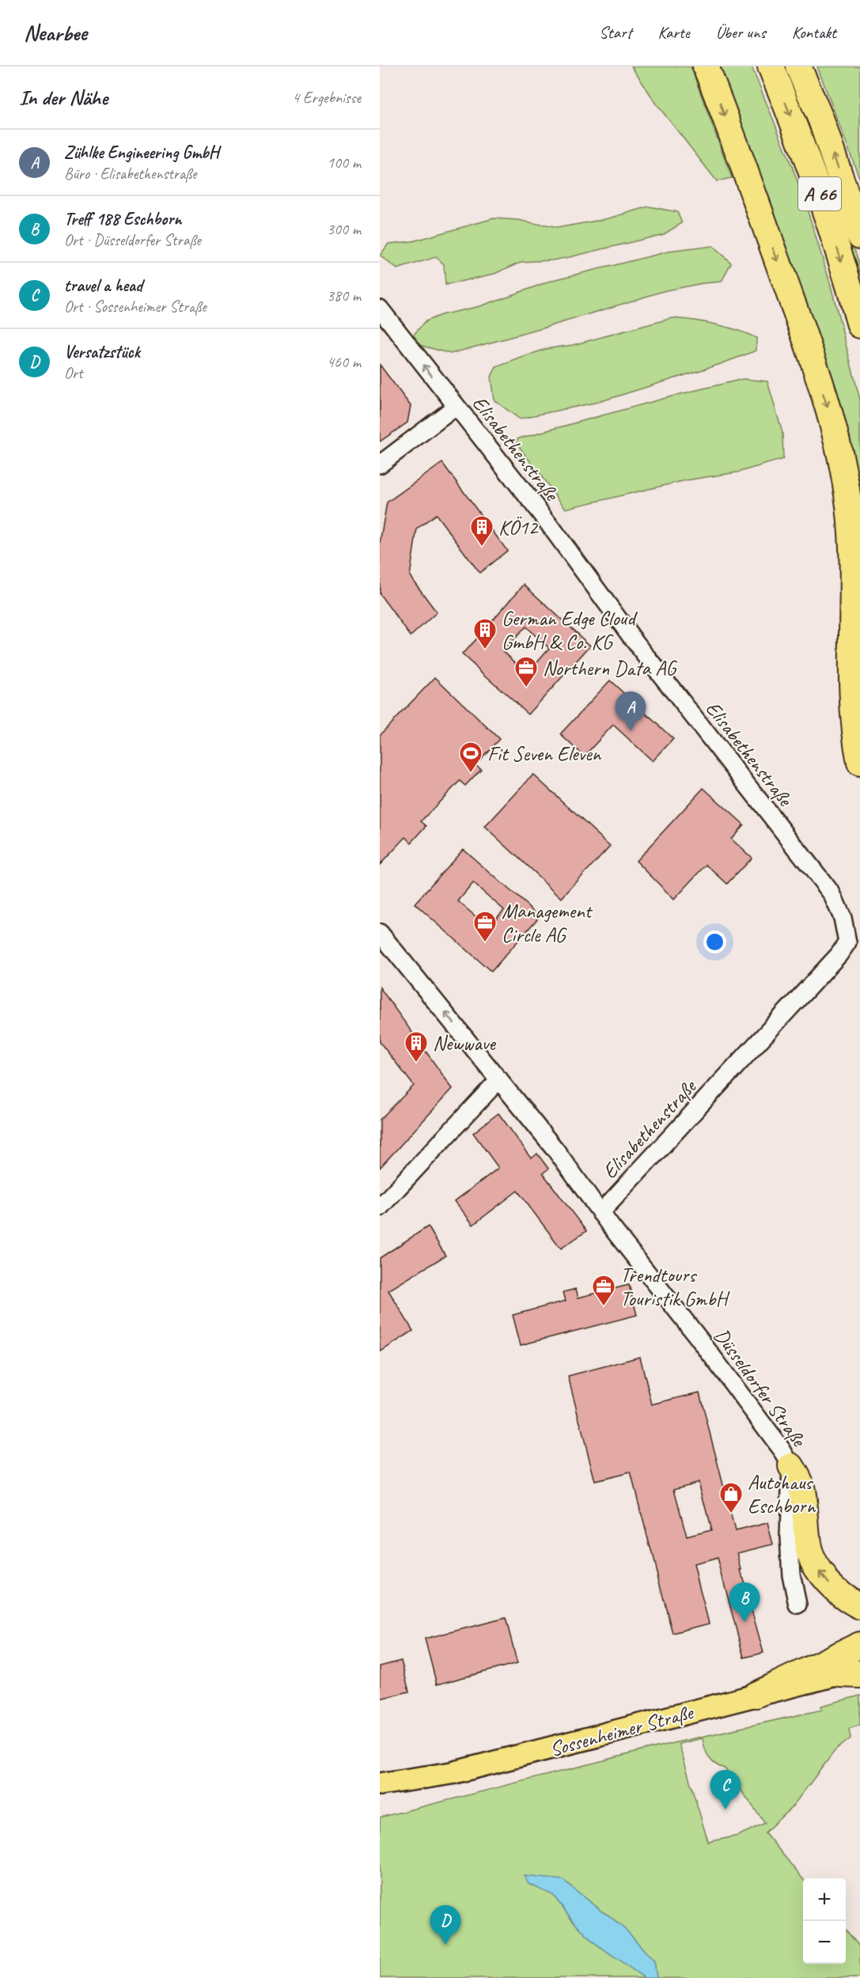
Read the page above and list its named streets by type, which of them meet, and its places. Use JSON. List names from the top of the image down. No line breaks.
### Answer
{"streets":{"highway":["A 66"],"main road":["Sossenheimer Straße"],"street":["Elisabethenstraße","Düsseldorfer Straße"]},"crossings":[["Elisabethenstraße","Düsseldorfer Straße"]],"places":{"building":["KÖ12","German Edge Cloud GmbH & Co. KG","Newwave"],"office":["Northern Data AG","Management Circle AG","Trendtours Touristik GmbH"],"sports":["Fit Seven Eleven"],"shop":["Autohaus Eschborn"]},"page":{"header":"Nearbee","nav":["Start","Karte","Über uns","Kontakt"],"heading":["In der Nähe","4 Ergebnisse"],"list":[{"mark":"A","name":"Zühlke Engineering GmbH","note":"Büro · Elisabethenstraße","value":"100 m"},{"mark":"B","name":"Treff 188 Eschborn","note":"Ort · Düsseldorfer Straße","value":"300 m"},{"mark":"C","name":"travel a head","note":"Ort · Sossenheimer Straße","value":"380 m"},{"mark":"D","name":"Versatzstück","note":"Ort","value":"460 m"}],"pins":["A","B","C","D"],"map_buttons":["+","−"]}}
